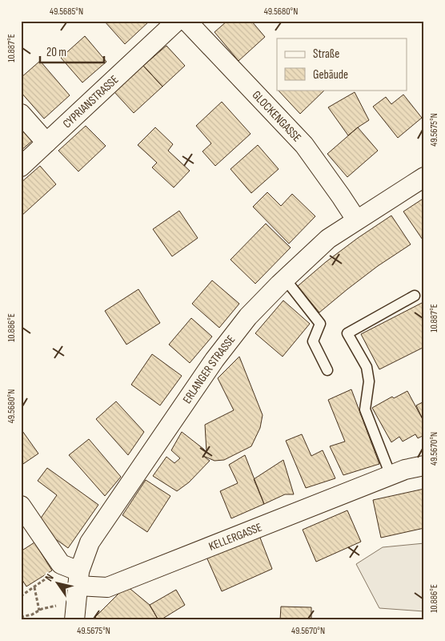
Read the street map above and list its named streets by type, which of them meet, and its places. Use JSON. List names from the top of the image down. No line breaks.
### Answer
{"streets":{"street":["CYPRIANSTRASSE","GLOCKENGASSE","ERLANGER STRASSE","KELLERGASSE"]},"crossings":[["GLOCKENGASSE","ERLANGER STRASSE"],["ERLANGER STRASSE","KELLERGASSE"]],"legend":["Straße","Gebäude"],"scale_bar":"20 m","north":"top left","coordinates":["49.5685°N","49.5680°N","10.887°E","49.5675°N","10.886°E","49.5670°N"]}
